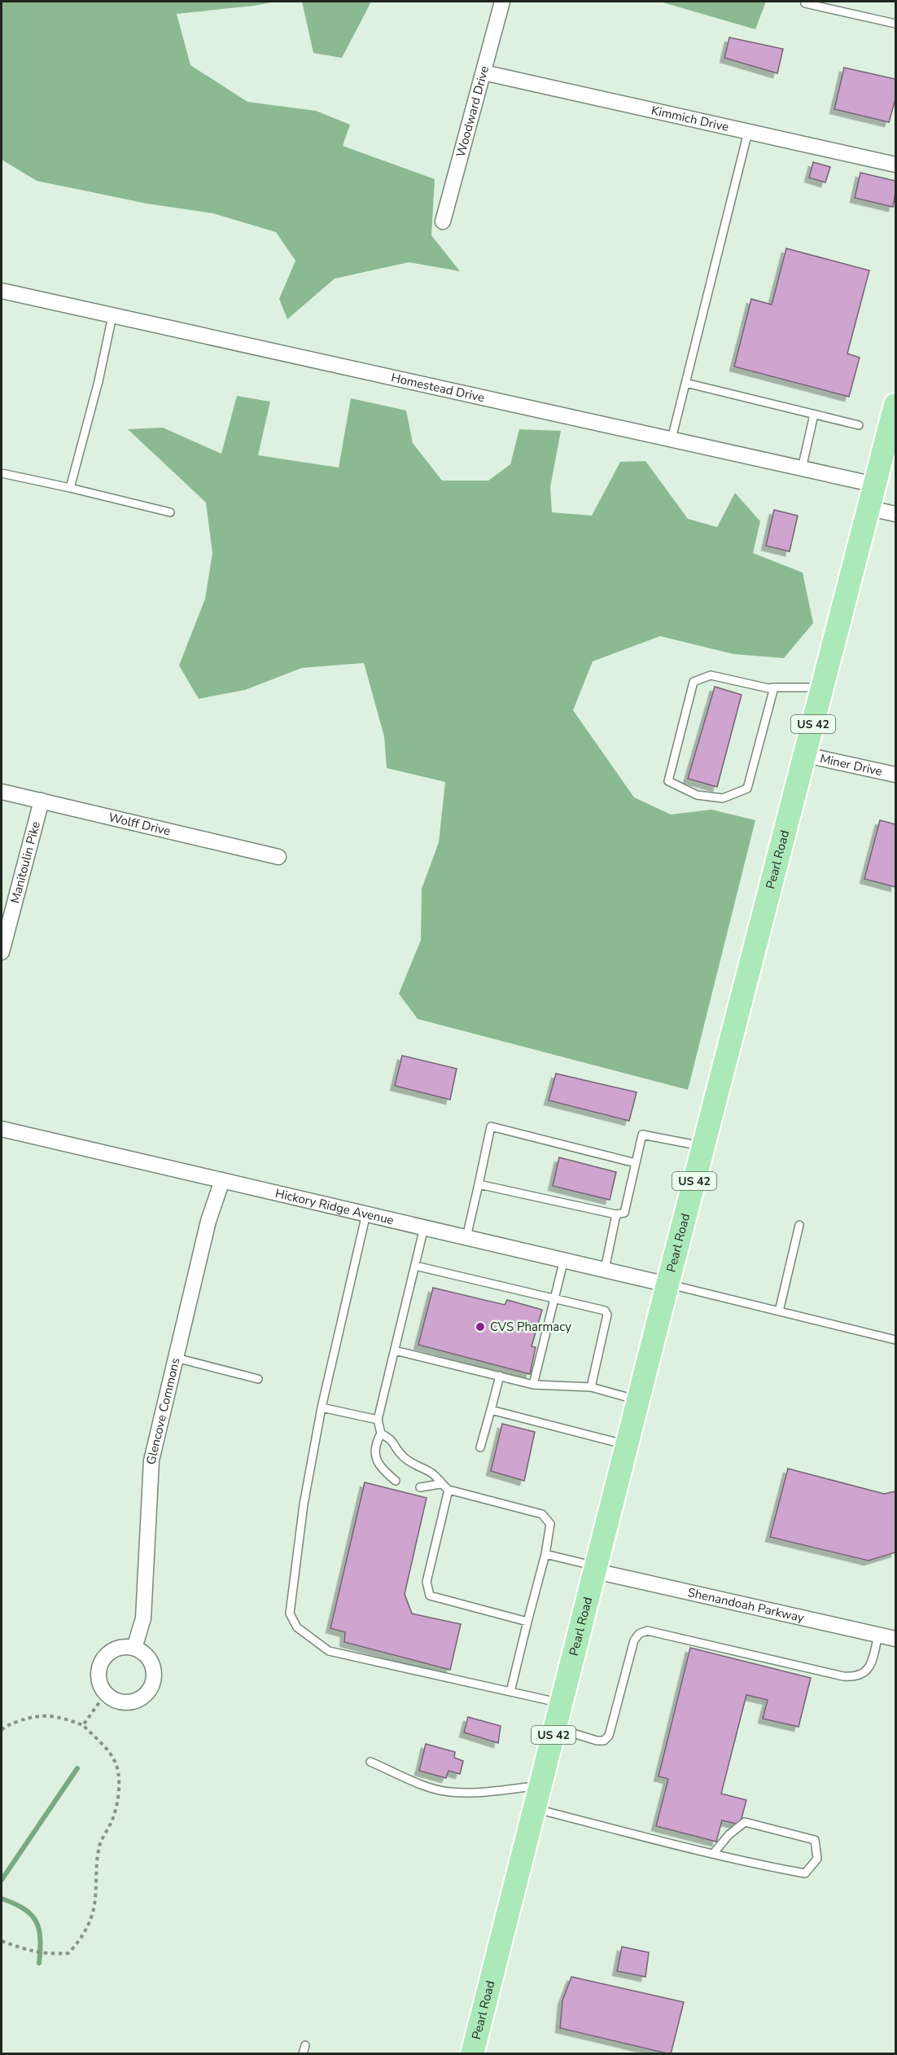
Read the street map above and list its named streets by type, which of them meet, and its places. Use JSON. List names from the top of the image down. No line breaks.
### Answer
{"streets":{"main road":["US 42","Pearl Road"],"street":["Woodward Drive","Kimmich Drive","Homestead Drive","Miner Drive","Wolff Drive","Manitoulin Pike","Hickory Ridge Avenue","Glencove Commons","Shenandoah Parkway"]},"crossings":[["Woodward Drive","Kimmich Drive"],["Homestead Drive","Pearl Road"],["Miner Drive","Pearl Road"],["Wolff Drive","Manitoulin Pike"],["Pearl Road","Hickory Ridge Avenue"],["Pearl Road","Shenandoah Parkway"],["Hickory Ridge Avenue","Glencove Commons"]],"places":["CVS Pharmacy"]}
